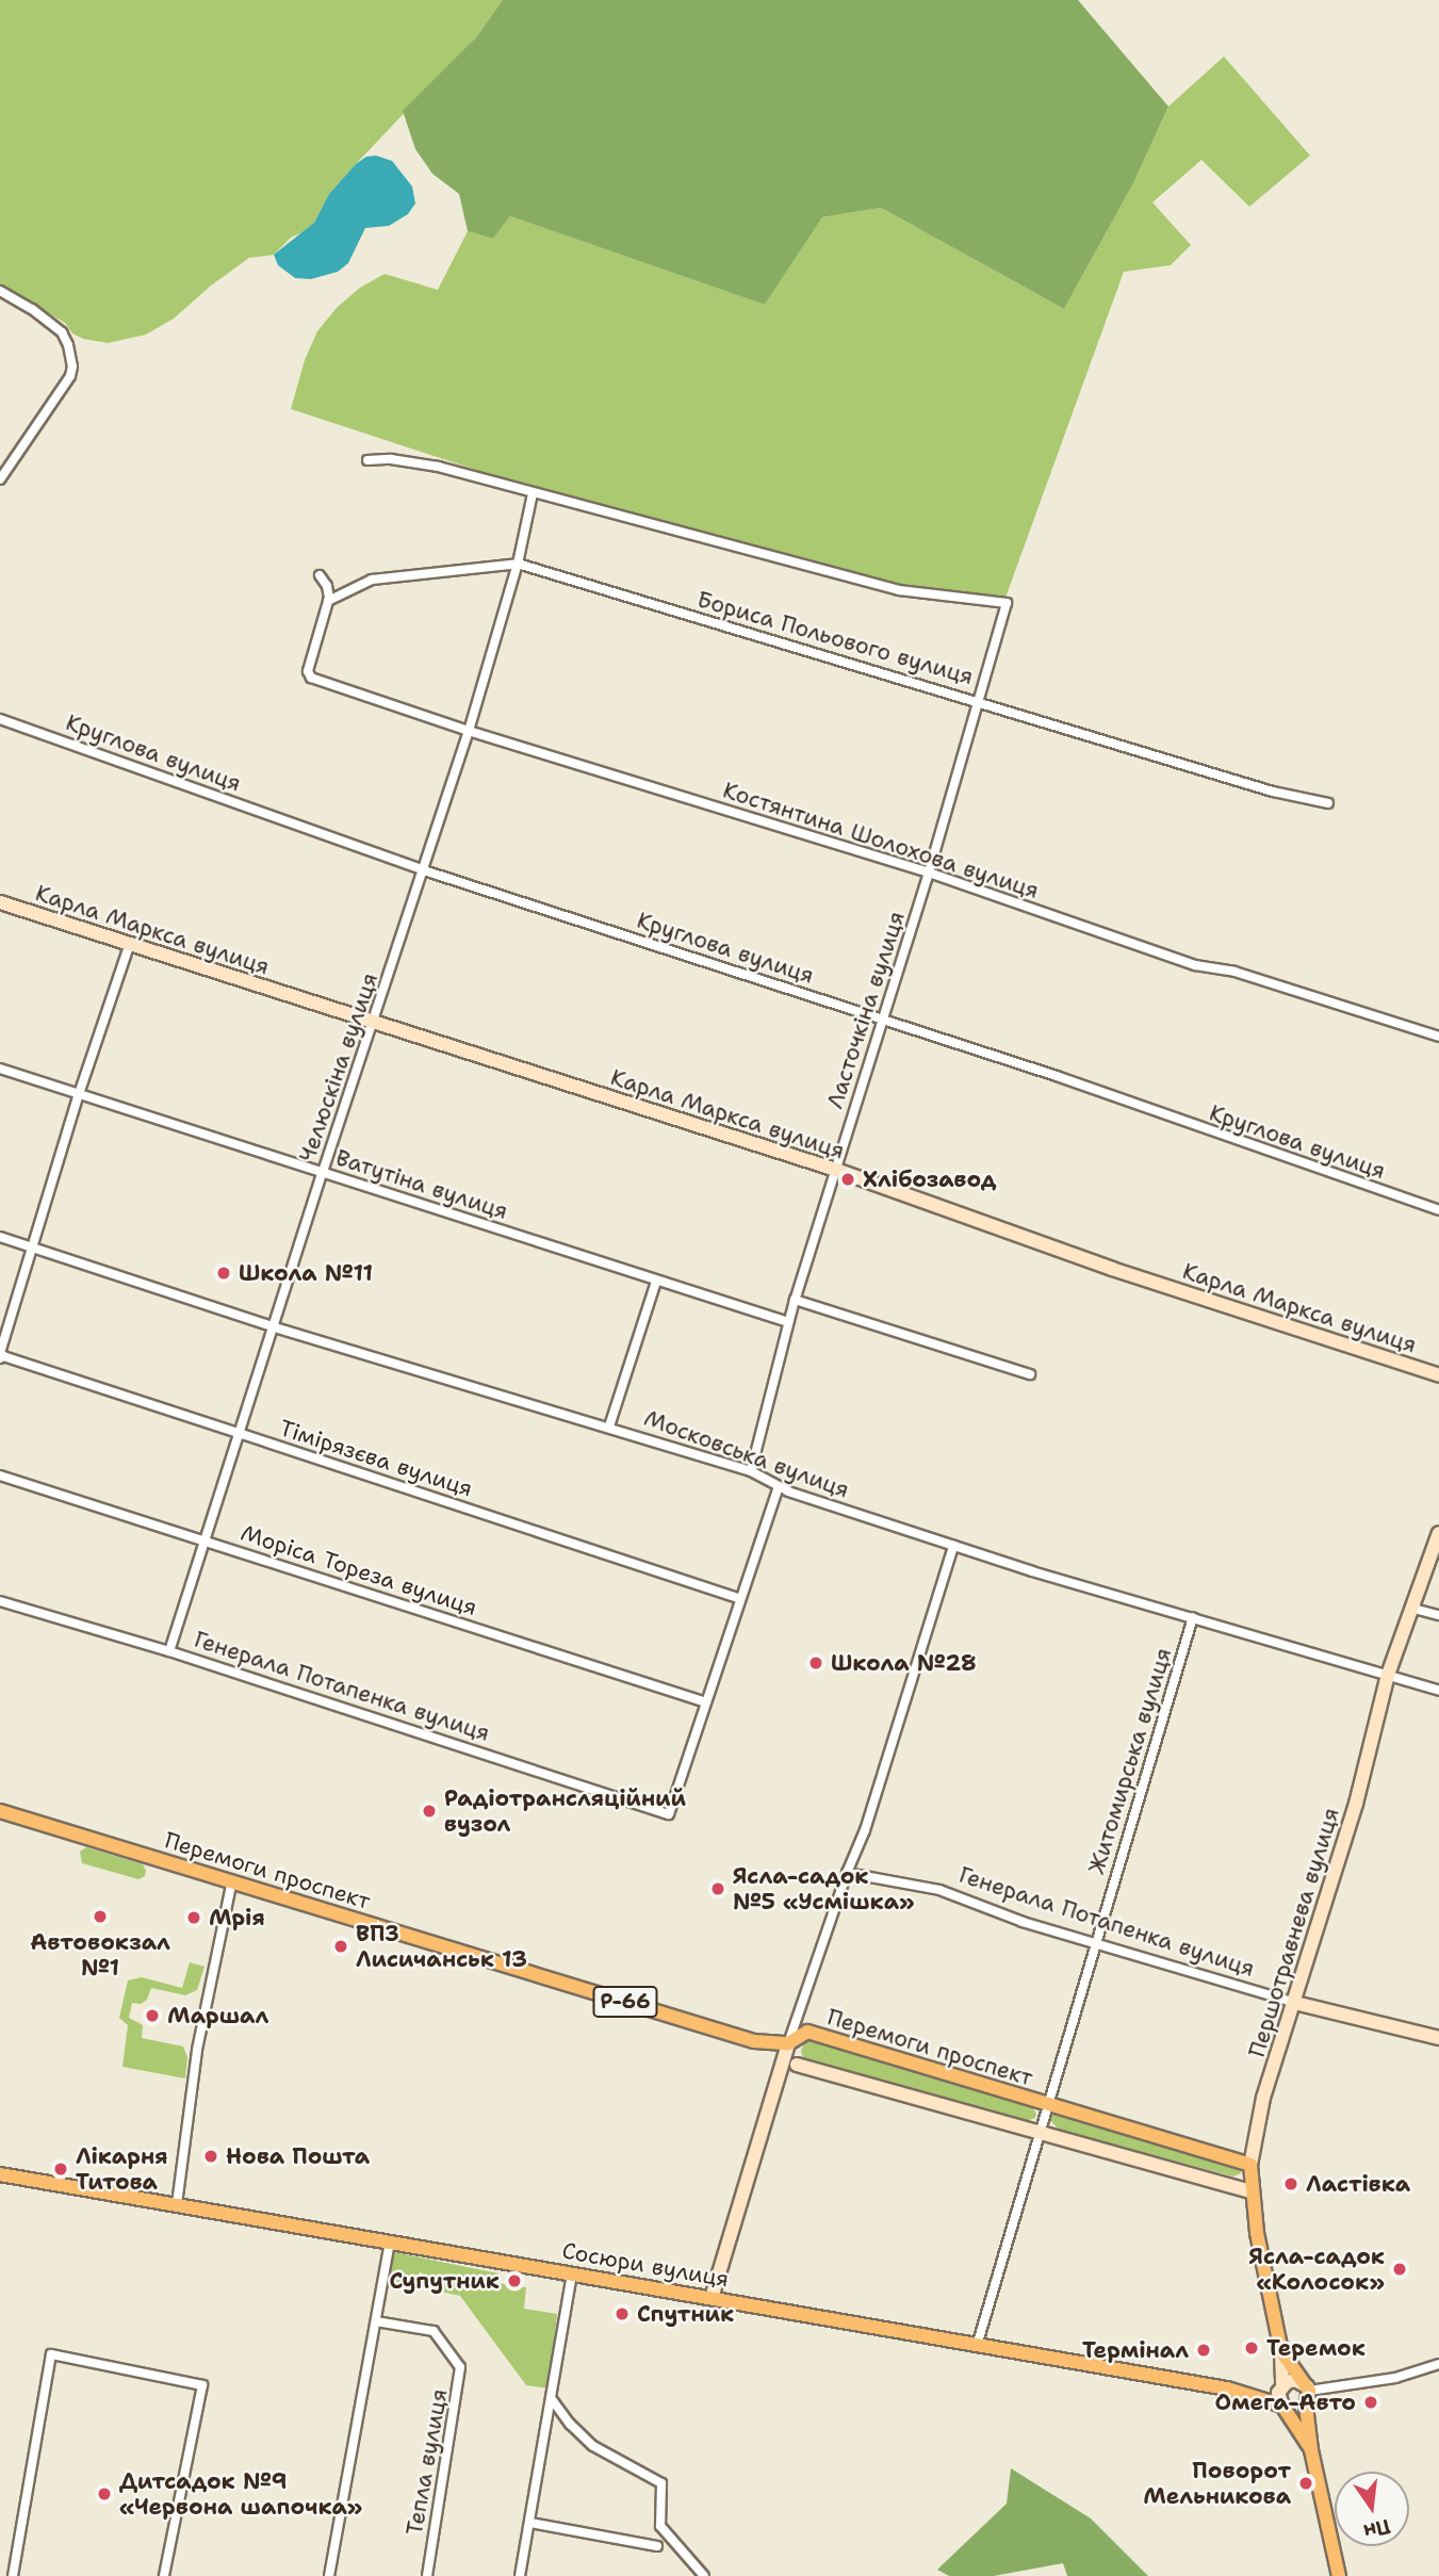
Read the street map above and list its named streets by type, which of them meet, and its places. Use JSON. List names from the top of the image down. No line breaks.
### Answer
{"streets":{"main road":["Перемоги проспект","Першотравнева вулиця","Р-66","Сосюри вулиця"],"street":["Бориса Польового вулиця","Круглова вулиця","Костянтина Шолохова вулиця","Карла Маркса вулиця","Ласточкіна вулиця","Челюскіна вулиця","Ватутіна вулиця","Московська вулиця","Тімірязєва вулиця","Моріса Тореза вулиця","Генерала Потапенка вулиця","Житомирська вулиця","Тепла вулиця"]},"crossings":[["Бориса Польового вулиця","Костянтина Шолохова вулиця"],["Бориса Польового вулиця","Ласточкіна вулиця"],["Бориса Польового вулиця","Челюскіна вулиця"],["Круглова вулиця","Ласточкіна вулиця"],["Круглова вулиця","Челюскіна вулиця"],["Костянтина Шолохова вулиця","Ласточкіна вулиця"],["Костянтина Шолохова вулиця","Челюскіна вулиця"],["Карла Маркса вулиця","Ласточкіна вулиця"],["Карла Маркса вулиця","Челюскіна вулиця"],["Ласточкіна вулиця","Челюскіна вулиця"],["Ласточкіна вулиця","Ватутіна вулиця"],["Ласточкіна вулиця","Московська вулиця"],["Челюскіна вулиця","Ватутіна вулиця"],["Челюскіна вулиця","Московська вулиця"],["Челюскіна вулиця","Тімірязєва вулиця"],["Челюскіна вулиця","Моріса Тореза вулиця"],["Челюскіна вулиця","Генерала Потапенка вулиця"],["Московська вулиця","Житомирська вулиця"],["Московська вулиця","Першотравнева вулиця"],["Моріса Тореза вулиця","Генерала Потапенка вулиця"],["Генерала Потапенка вулиця","Житомирська вулиця"],["Генерала Потапенка вулиця","Першотравнева вулиця"],["Житомирська вулиця","Перемоги проспект"],["Житомирська вулиця","Сосюри вулиця"],["Перемоги проспект","Першотравнева вулиця"],["Першотравнева вулиця","Сосюри вулиця"]],"places":["Хлібозавод","Школа №11","Школа №28","Радіотрансляційний вузол","Ясла-садок №5 «Усмішка»","Автовокзал №1","Мрія","ВПЗ Лисичанськ 13","Маршал","Нова Пошта","Лікарня Титова","Ластівка","Ясла-садок «Колосок»","Супутник","Спутник","Теремок","Термінал","Омега-Авто","Поворот Мельникова","Дитсадок №9 «Червона шапочка»"],"north":"bottom"}
